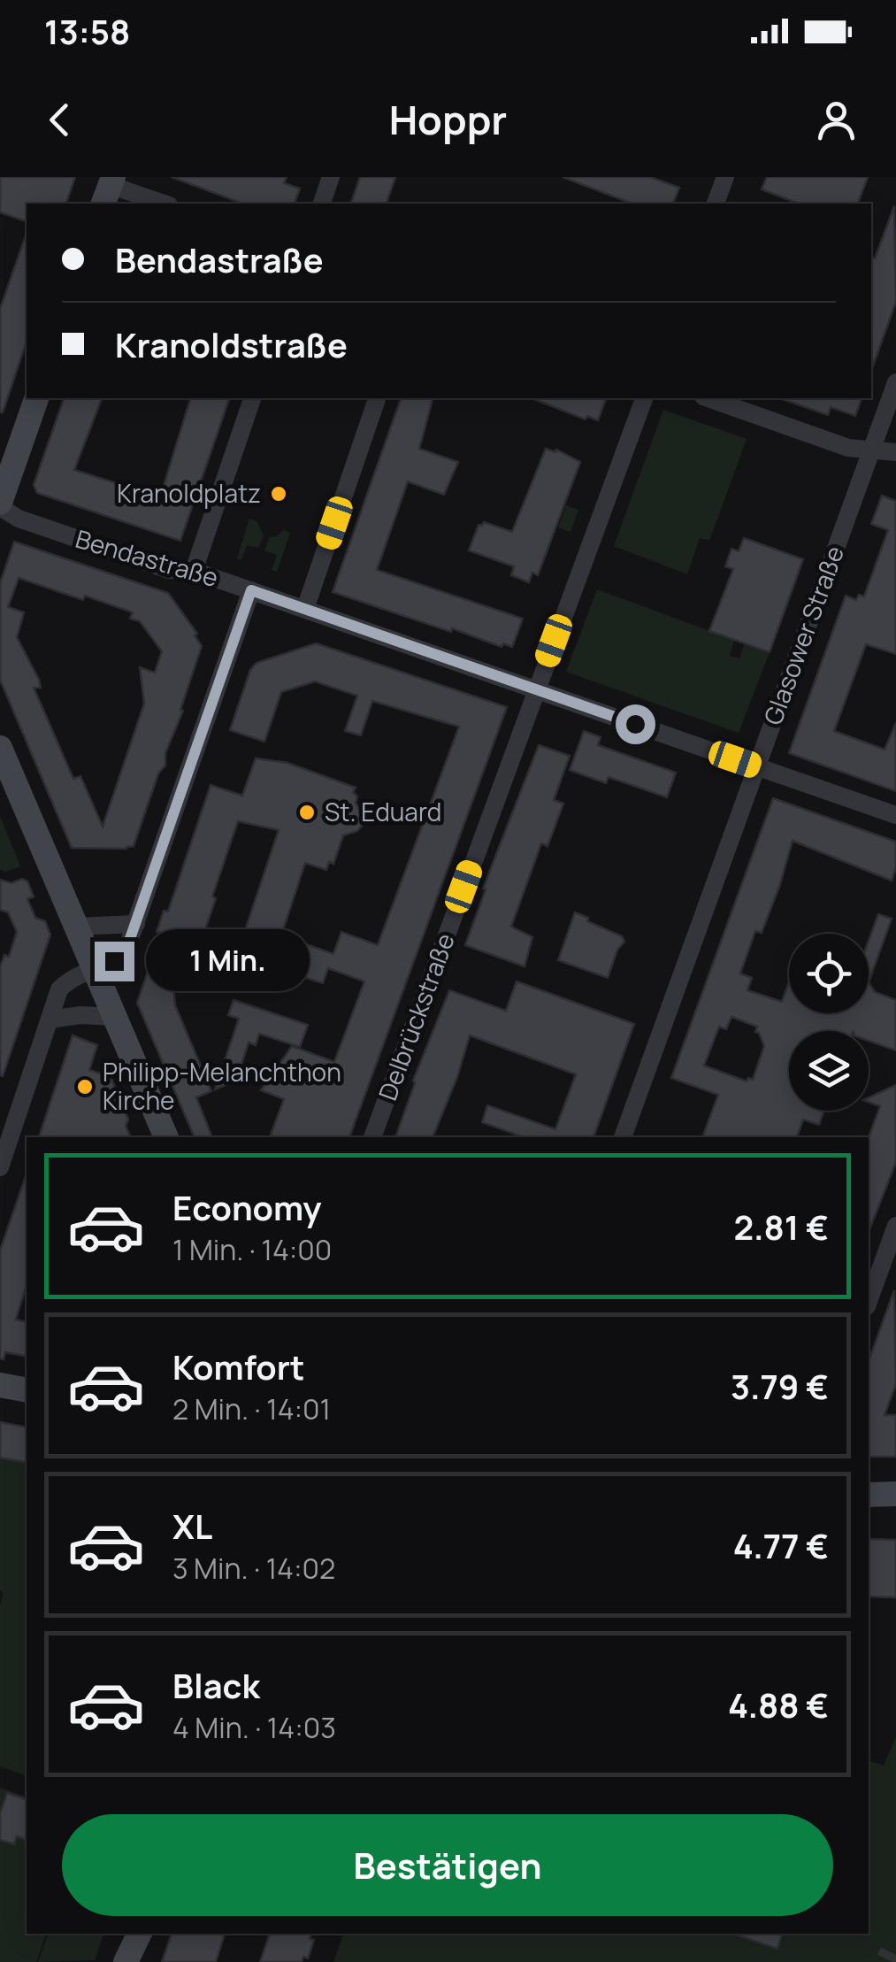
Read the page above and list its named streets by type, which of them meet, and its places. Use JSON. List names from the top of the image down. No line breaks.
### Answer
{"streets":{"street":["Bendastraße","Glasower Straße","Delbrückstraße"]},"crossings":[["Bendastraße","Glasower Straße"],["Bendastraße","Delbrückstraße"]],"places":["Kranoldplatz","St. Eduard","Philipp-Melanchthon Kirche"],"page":{"status":"13:58","header":"Hoppr","banner":["Bendastraße","Kranoldstraße"],"bubble":"1 Min.","list":[{"name":"Economy","note":"1 Min. · 14:00","value":"2.81 €"},{"name":"Komfort","note":"2 Min. · 14:01","value":"3.79 €"},{"name":"XL","note":"3 Min. · 14:02","value":"4.77 €"},{"name":"Black","note":"4 Min. · 14:03","value":"4.88 €"}],"buttons":"Bestätigen"}}
